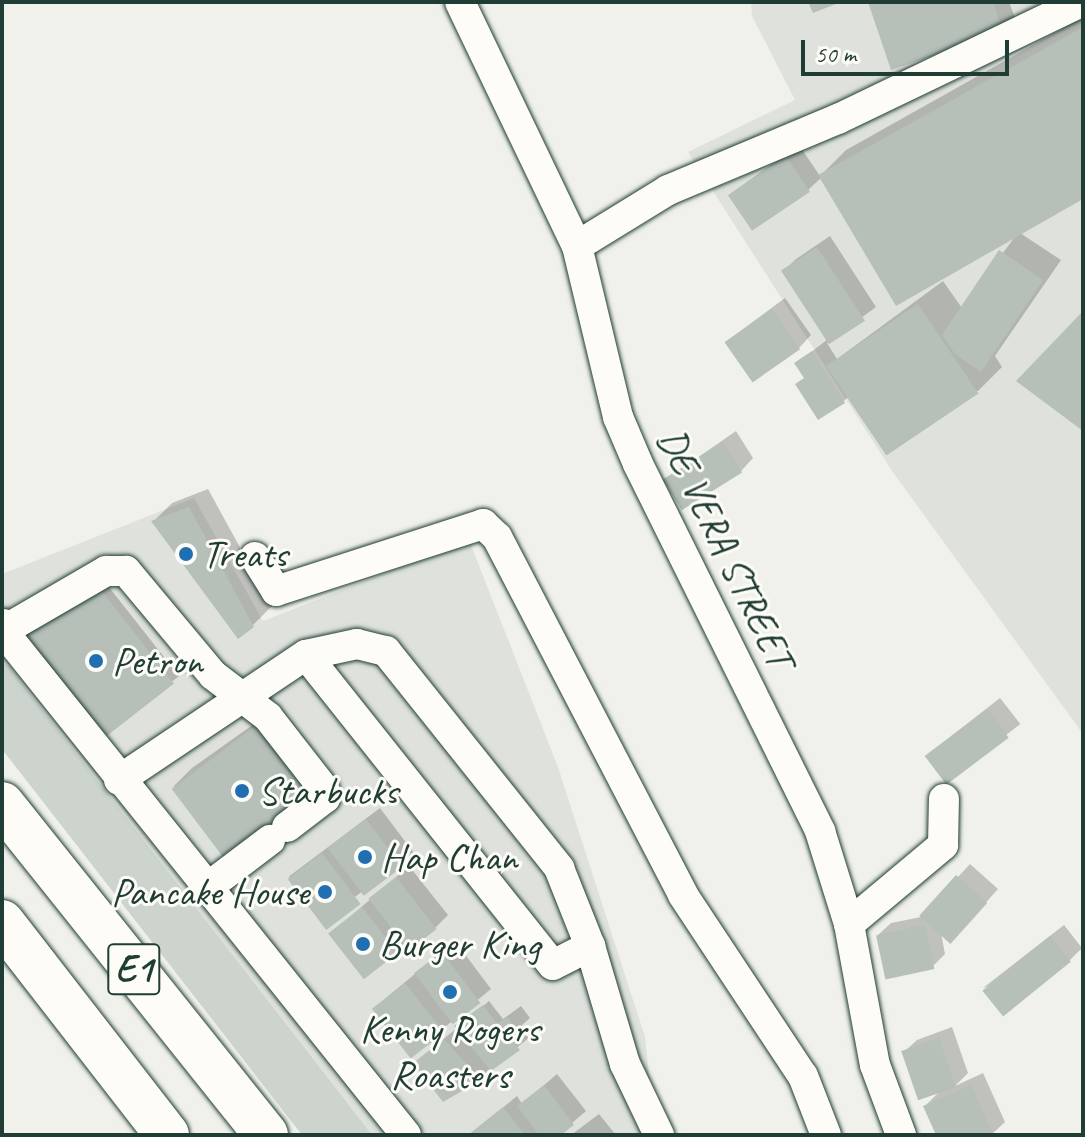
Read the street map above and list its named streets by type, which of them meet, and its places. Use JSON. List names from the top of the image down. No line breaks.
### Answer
{"streets":{"highway":["E1"],"street":["DE VERA STREET"]},"places":["Treats","Petron","Starbucks","Hap Chan","Pancake House","Burger King","Kenny Rogers Roasters"],"scale_bar":"50 m"}
